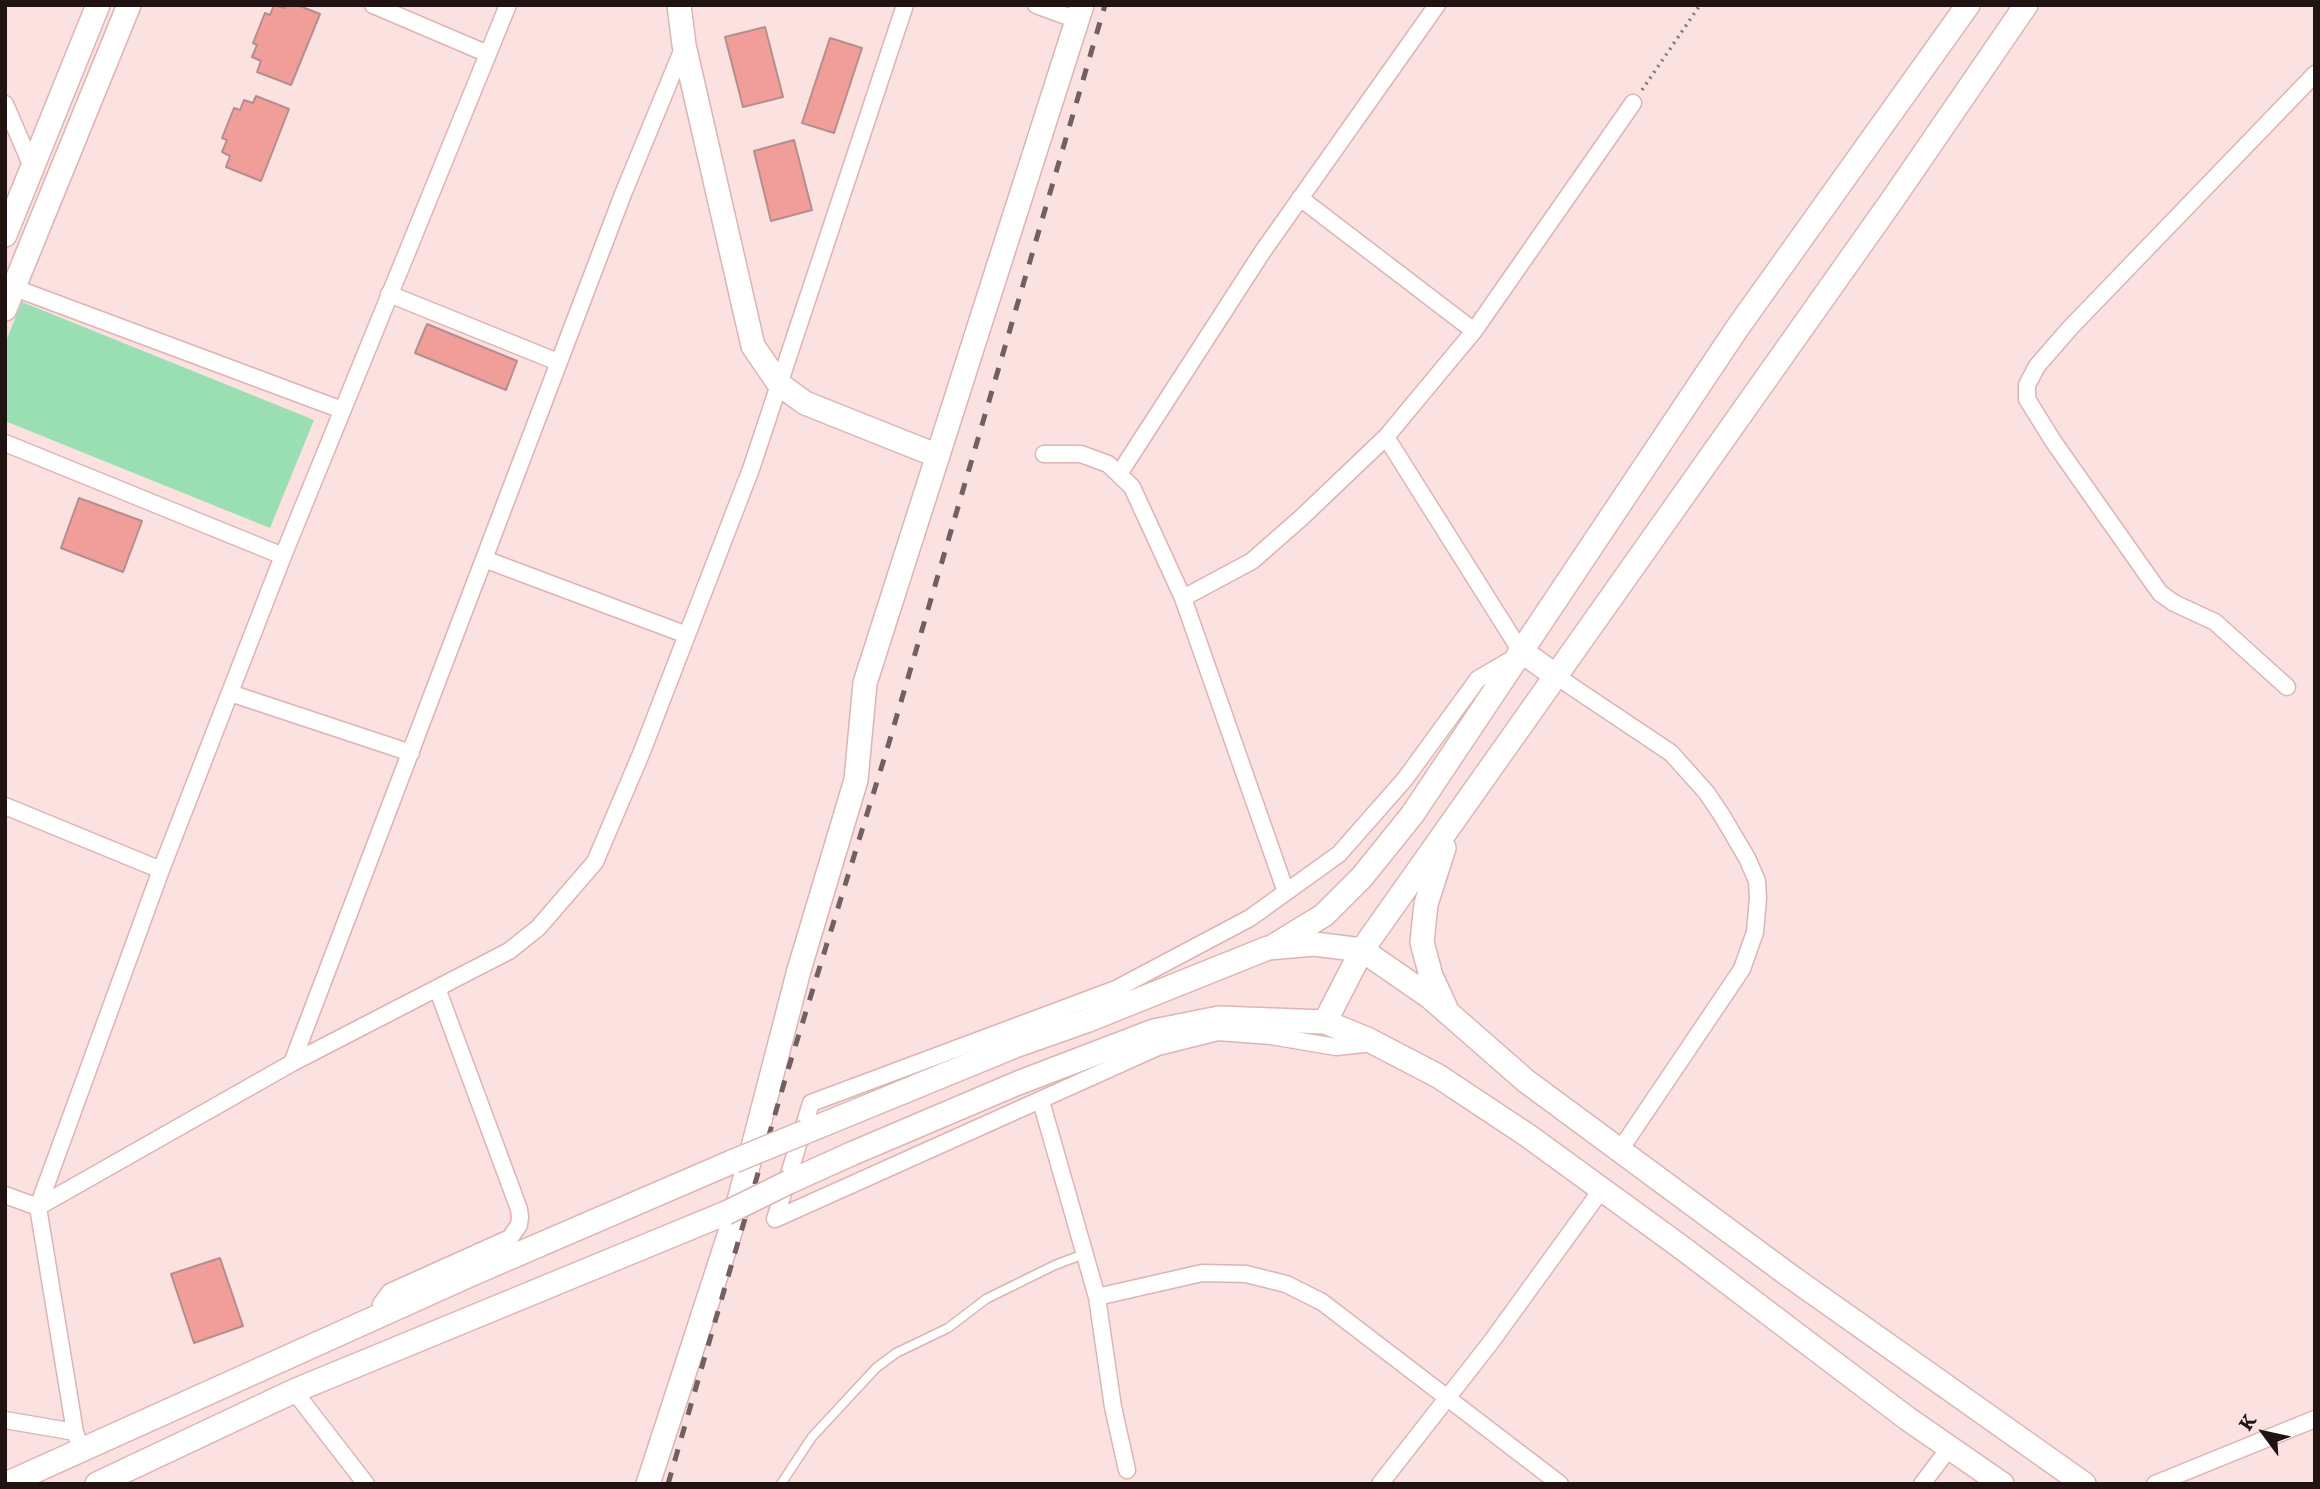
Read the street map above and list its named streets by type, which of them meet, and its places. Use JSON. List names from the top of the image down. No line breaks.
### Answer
{"north":"top left"}
